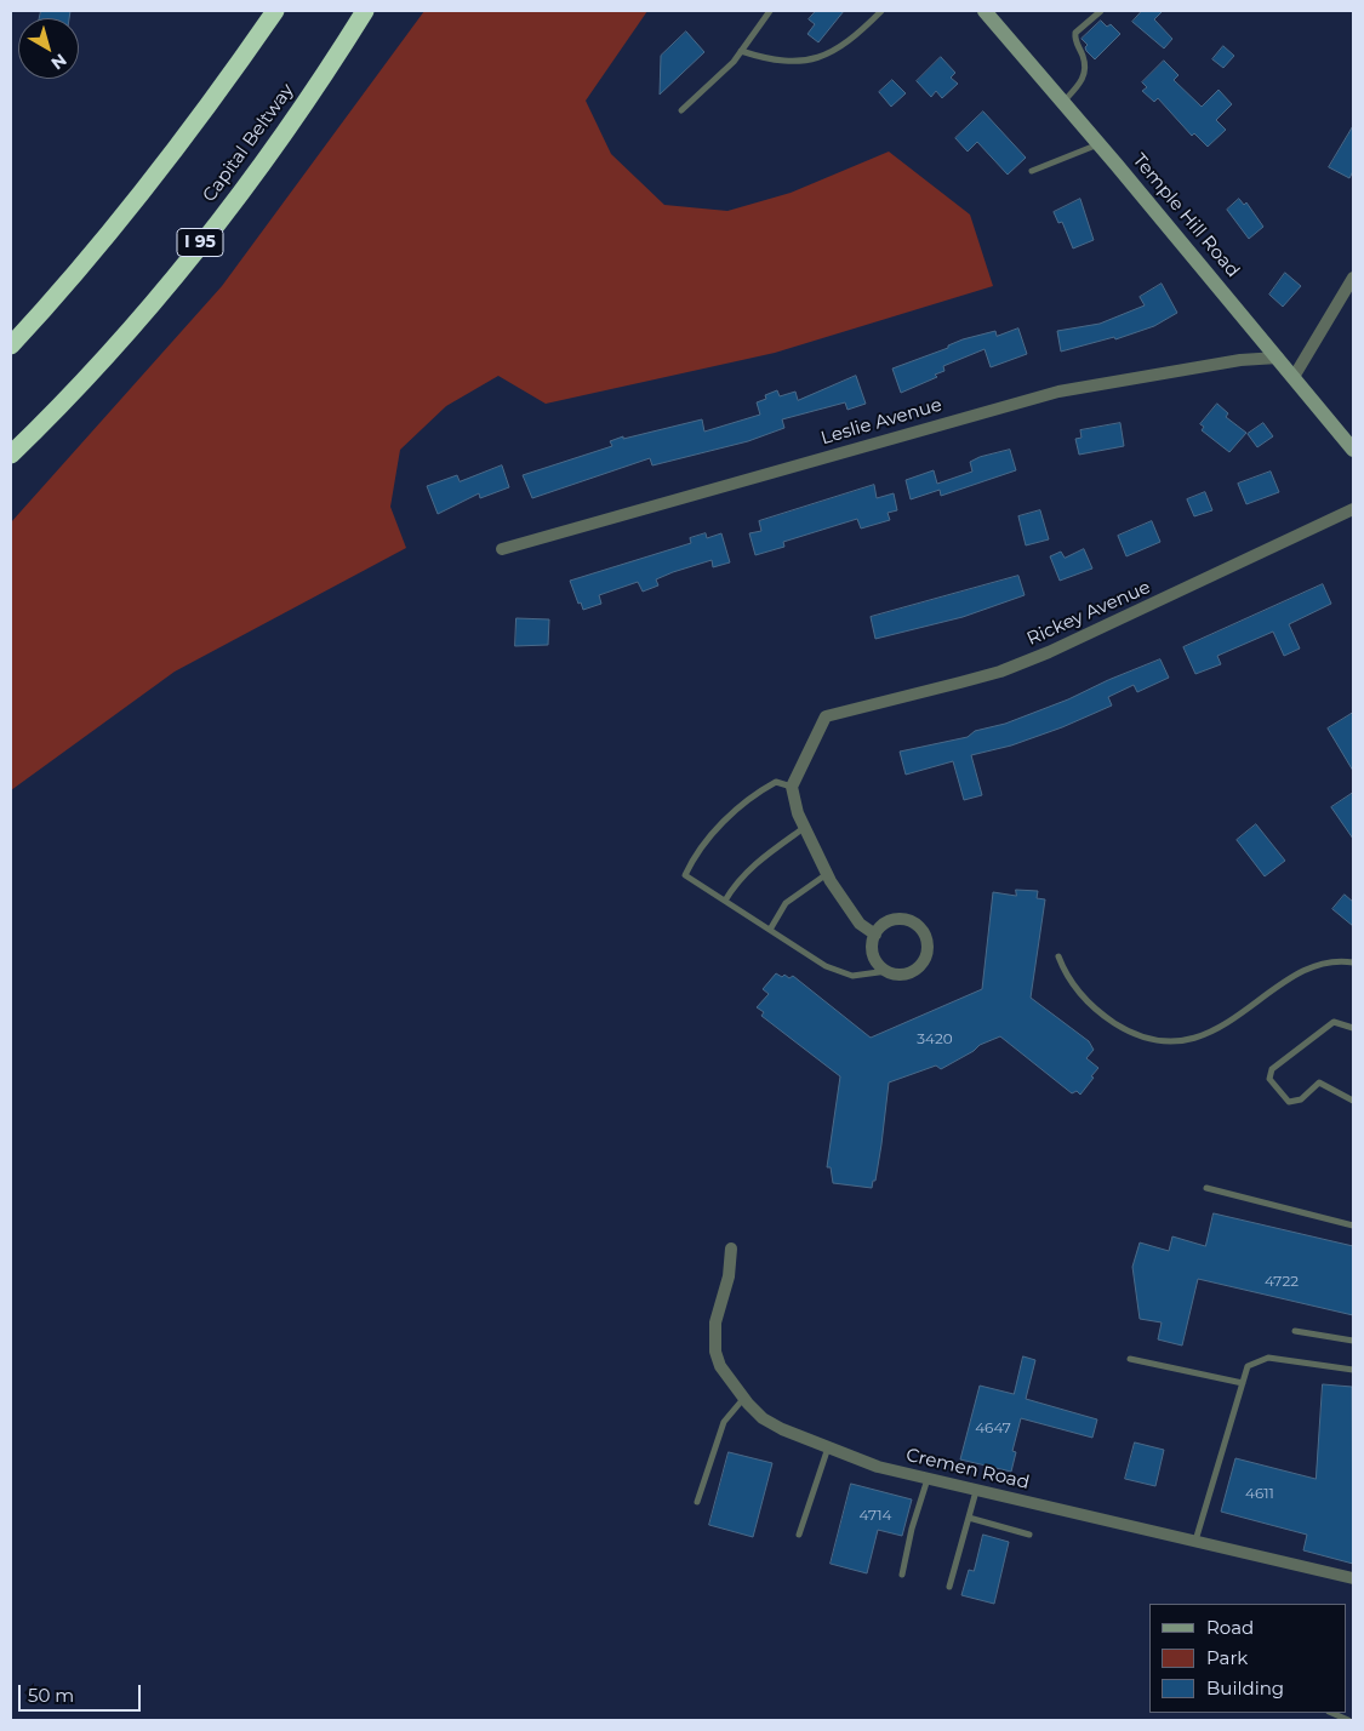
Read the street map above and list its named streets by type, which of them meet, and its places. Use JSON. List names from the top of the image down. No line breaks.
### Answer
{"streets":{"highway":["Capital Beltway","I 95"],"main road":["Temple Hill Road"],"street":["Leslie Avenue","Rickey Avenue","Cremen Road"]},"crossings":[["Temple Hill Road","Leslie Avenue"]],"house_numbers":["3420","4722","4647","4611","4714"],"legend":["Road","Park","Building"],"scale_bar":"50 m","north":"bottom right"}
